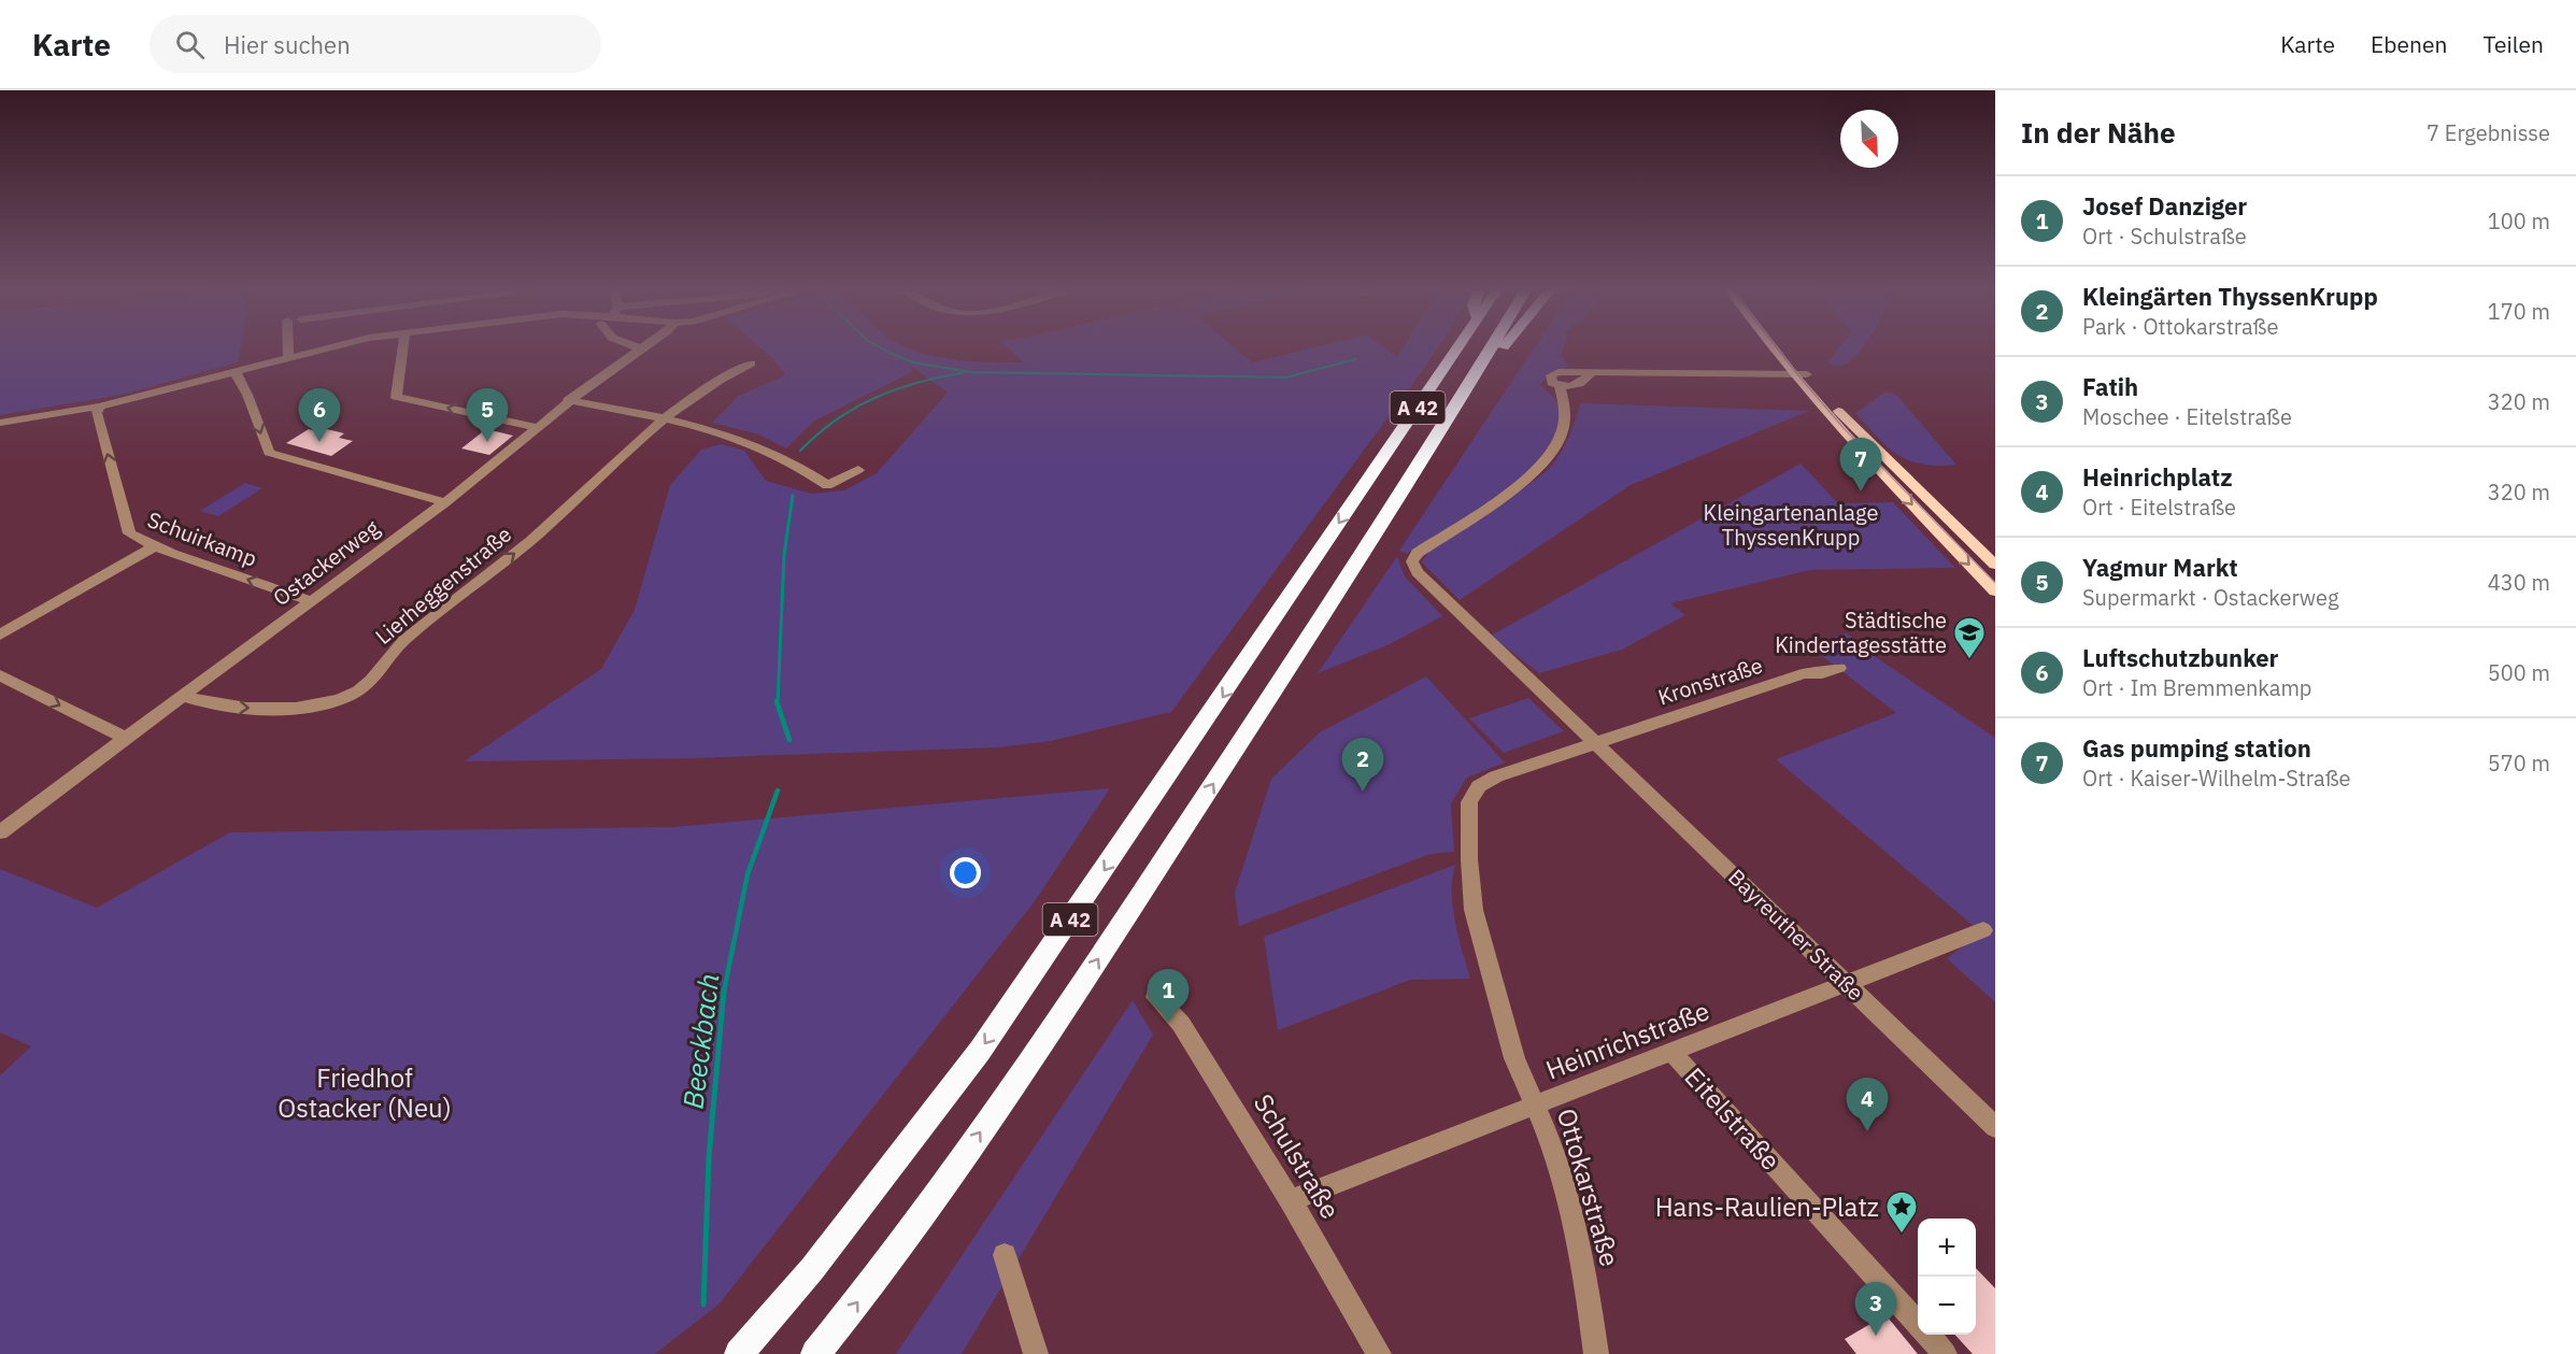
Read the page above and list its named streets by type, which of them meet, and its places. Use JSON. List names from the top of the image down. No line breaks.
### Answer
{"streets":{"highway":["A 42"],"street":["Schuirkamp","Ostackerweg","Lierheggenstraße","Kronstraße","Bayreuther Straße","Heinrichstraße","Eitelstraße","Schulstraße","Ottokarstraße"]},"crossings":[["Schuirkamp","Ostackerweg"],["Ostackerweg","Lierheggenstraße"],["Kronstraße","Bayreuther Straße"],["Kronstraße","Ottokarstraße"],["Bayreuther Straße","Heinrichstraße"],["Bayreuther Straße","Ottokarstraße"],["Heinrichstraße","Eitelstraße"],["Heinrichstraße","Schulstraße"],["Heinrichstraße","Ottokarstraße"]],"one_way":["Schuirkamp","Lierheggenstraße"],"water":["Beeckbach"],"parks":["Kleingartenanlage ThyssenKrupp","Friedhof Ostacker (Neu)"],"places":{"school or university":["Städtische Kindertagesstätte"],"place":["Hans-Raulien-Platz"]},"north":"bottom right","page":{"header":"Karte","search":"Hier suchen","nav":["Karte","Ebenen","Teilen"],"heading":["In der Nähe","7 Ergebnisse"],"list":[{"mark":"1","name":"Josef Danziger","note":"Ort · Schulstraße","value":"100 m"},{"mark":"2","name":"Kleingärten ThyssenKrupp","note":"Park · Ottokarstraße","value":"170 m"},{"mark":"3","name":"Fatih","note":"Moschee · Eitelstraße","value":"320 m"},{"mark":"4","name":"Heinrichplatz","note":"Ort · Eitelstraße","value":"320 m"},{"mark":"5","name":"Yagmur Markt","note":"Supermarkt · Ostackerweg","value":"430 m"},{"mark":"6","name":"Luftschutzbunker","note":"Ort · Im Bremmenkamp","value":"500 m"},{"mark":"7","name":"Gas pumping station","note":"Ort · Kaiser-Wilhelm-Straße","value":"570 m"}],"pins":["5","6","7","2","1","4","3"],"map_buttons":["+","−"]}}
